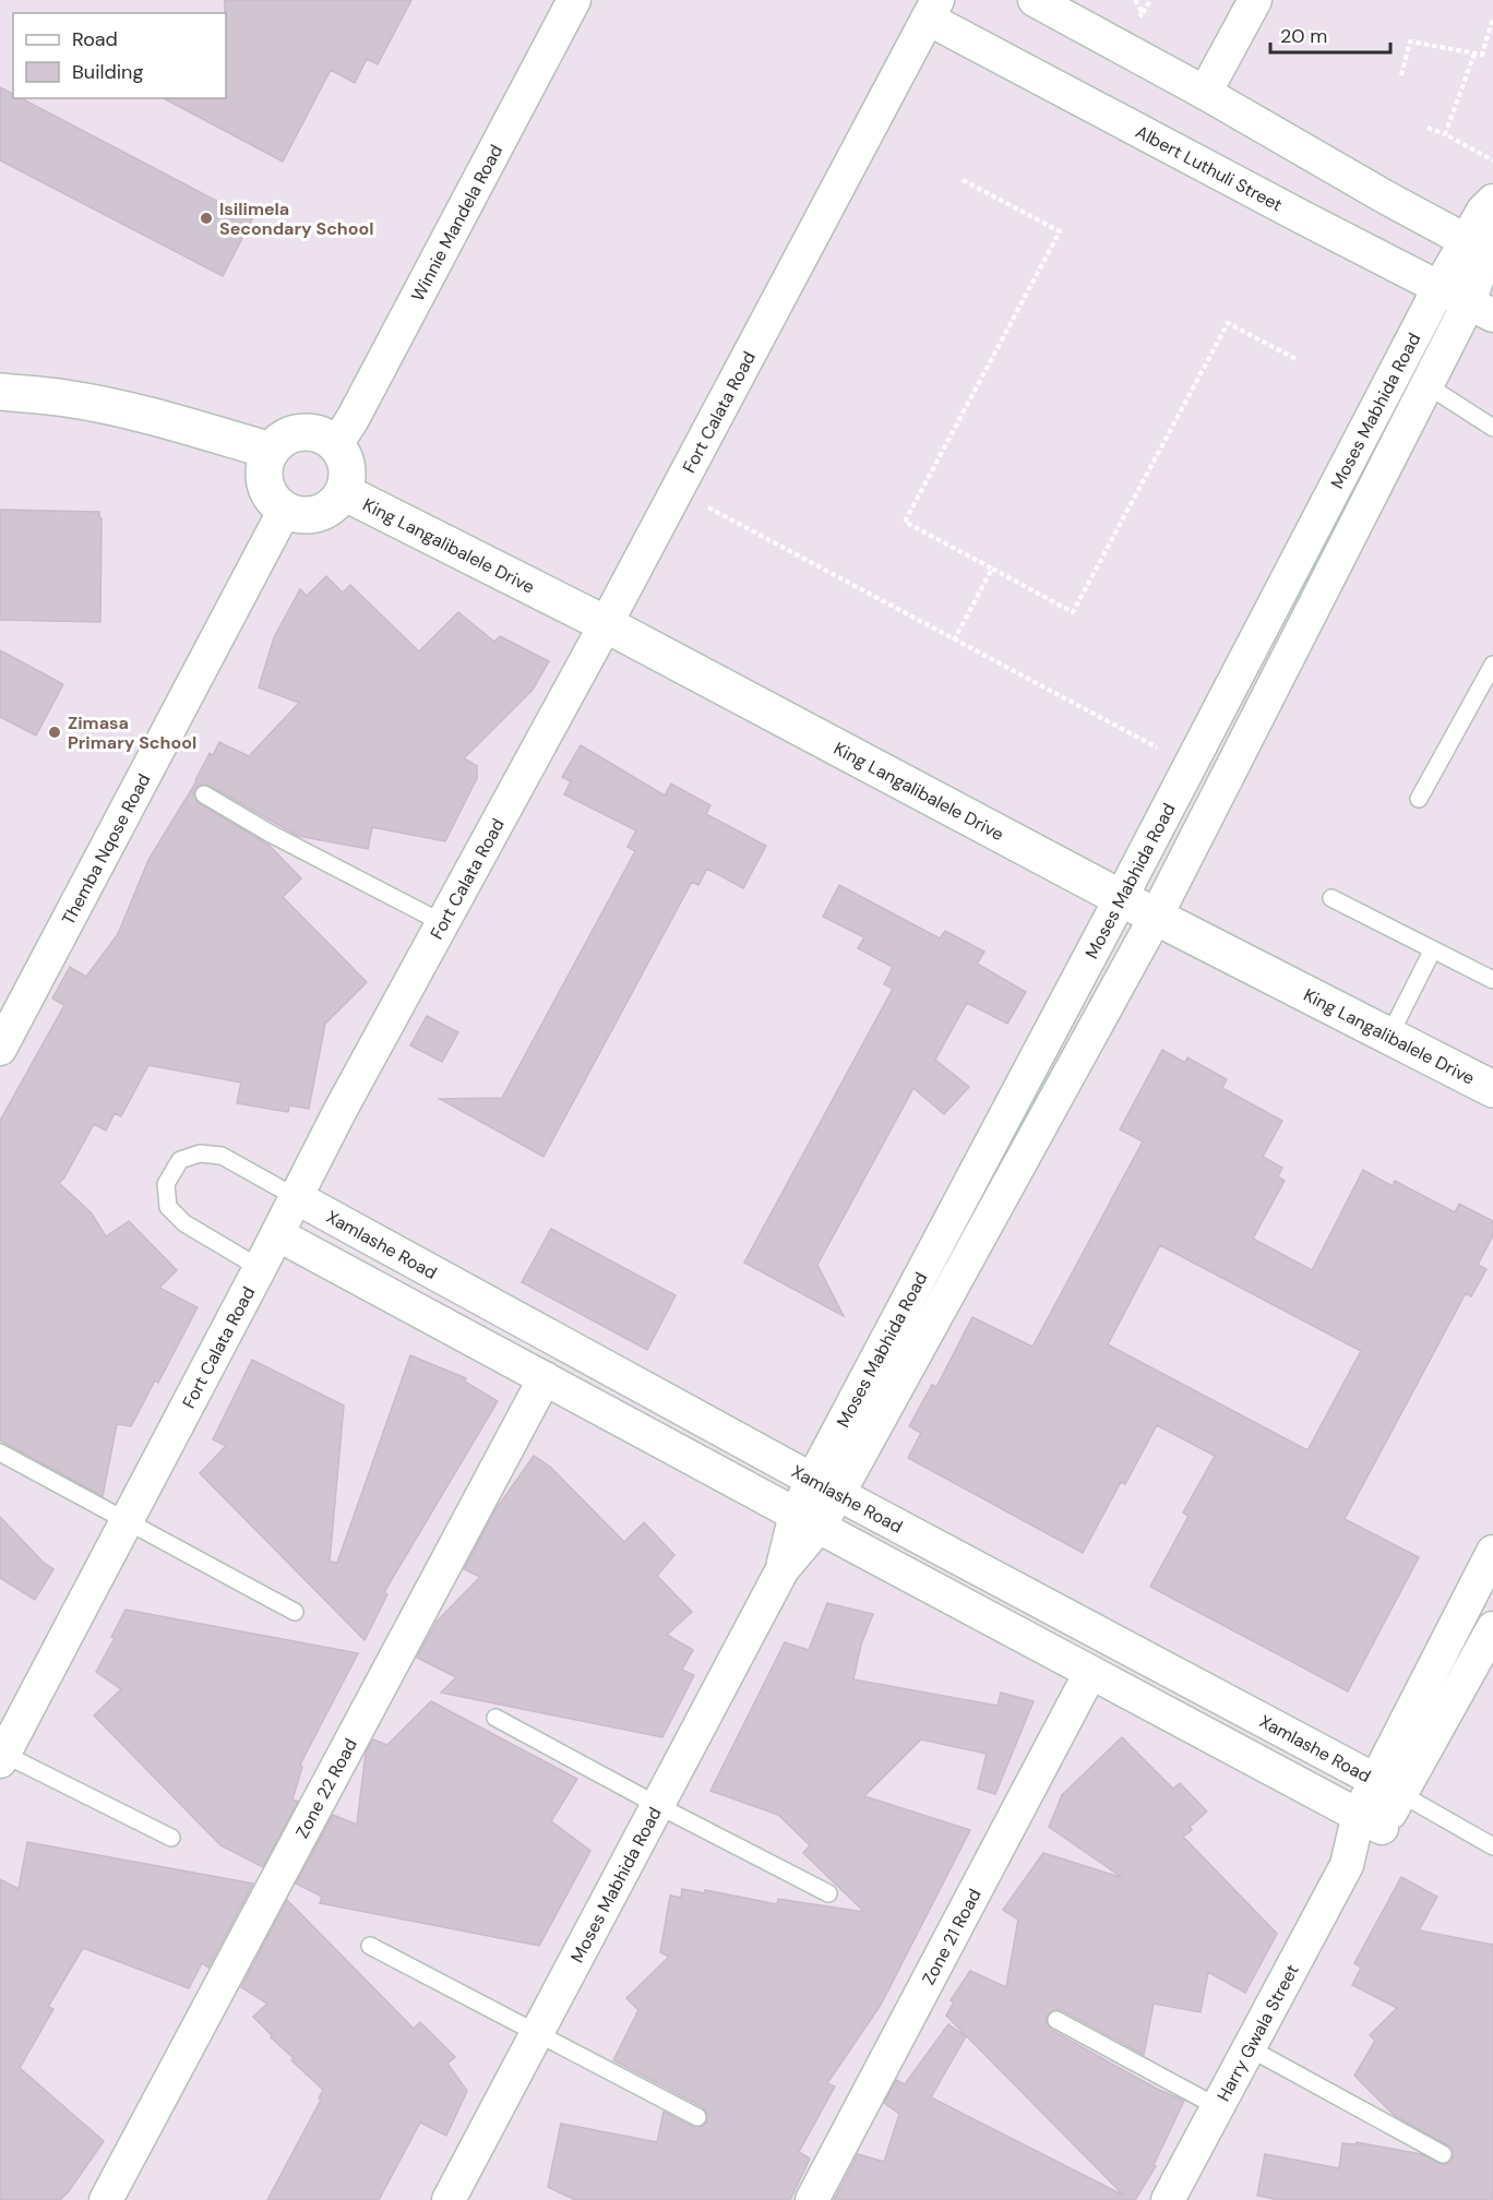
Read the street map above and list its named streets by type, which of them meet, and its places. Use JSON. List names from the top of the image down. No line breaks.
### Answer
{"streets":{"street":["Albert Luthuli Street","Winnie Mandela Road","Moses Mabhida Road","Fort Calata Road","King Langalibalele Drive","Themba Nqose Road","Xamlashe Road","Zone 22 Road","Zone 21 Road","Harry Gwala Street"]},"crossings":[["Albert Luthuli Street","Moses Mabhida Road"],["Albert Luthuli Street","Fort Calata Road"],["Winnie Mandela Road","King Langalibalele Drive"],["Winnie Mandela Road","Themba Nqose Road"],["Moses Mabhida Road","King Langalibalele Drive"],["Moses Mabhida Road","Xamlashe Road"],["Fort Calata Road","King Langalibalele Drive"],["Fort Calata Road","Xamlashe Road"],["King Langalibalele Drive","Themba Nqose Road"],["Xamlashe Road","Harry Gwala Street"]],"places":["Isilimela Secondary School","Zimasa Primary School"],"legend":["Road","Building"],"scale_bar":"20 m"}
